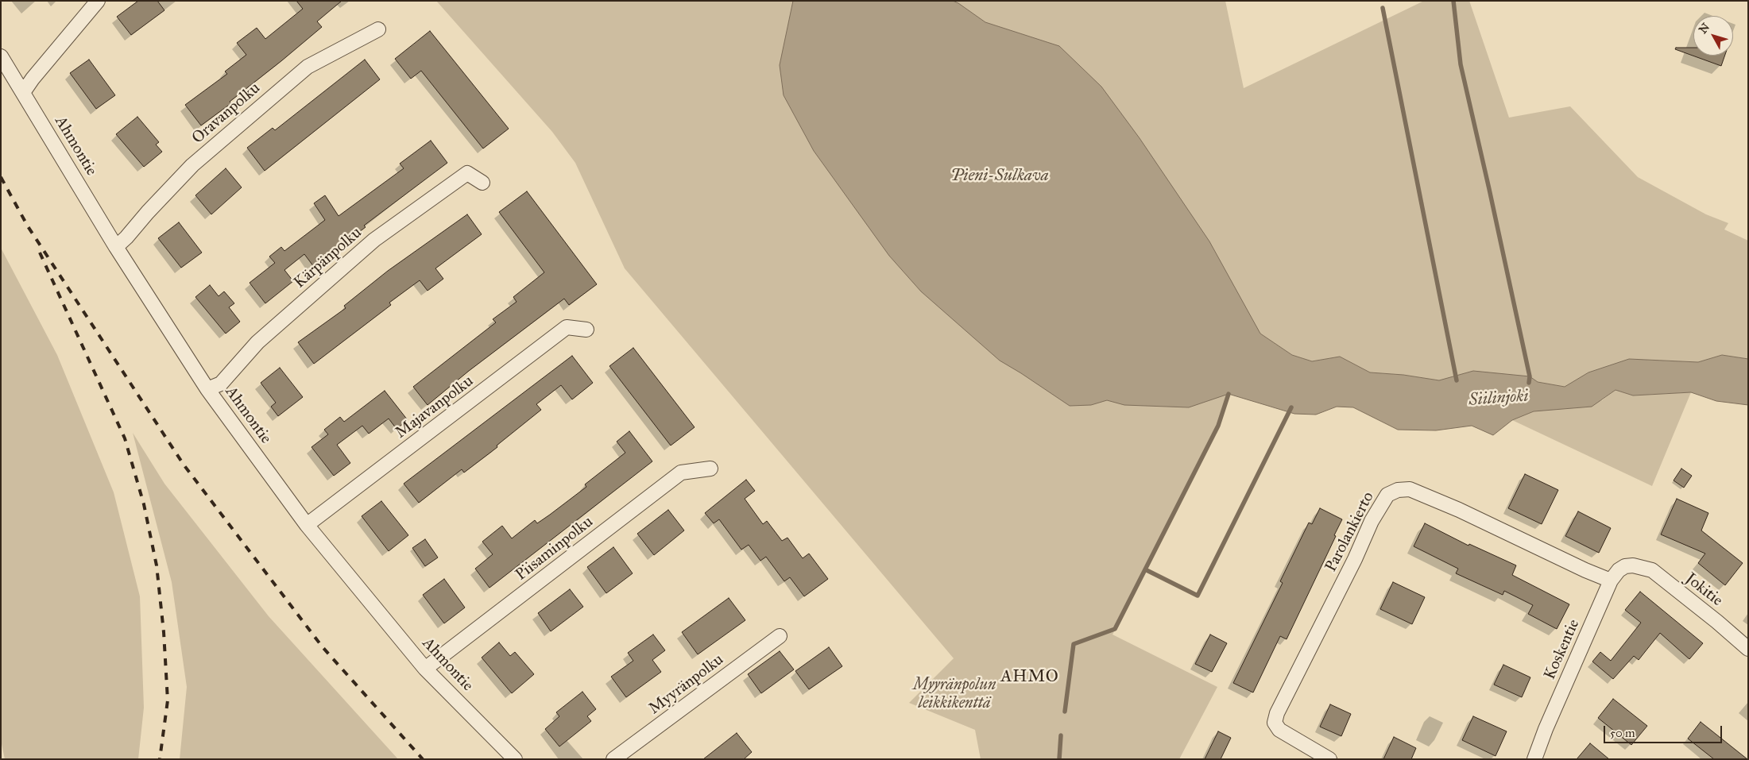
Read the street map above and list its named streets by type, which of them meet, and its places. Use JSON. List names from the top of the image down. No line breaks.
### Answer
{"streets":{"street":["Oravanpolku","Ahmontie","Kärpänpolku","Majavanpolku","Parolankierto","Piisaminpolku","Jokitie","Koskentie","Myyränpolku"]},"crossings":[["Oravanpolku","Ahmontie"],["Ahmontie","Kärpänpolku"],["Ahmontie","Majavanpolku"],["Ahmontie","Piisaminpolku"],["Parolankierto","Koskentie"],["Jokitie","Koskentie"]],"districts":["AHMO"],"water":["Pieni-Sulkava","Siilinjoki"],"parks":["Myyränpolun leikkikenttä"],"scale_bar":"50 m","north":"top left"}
